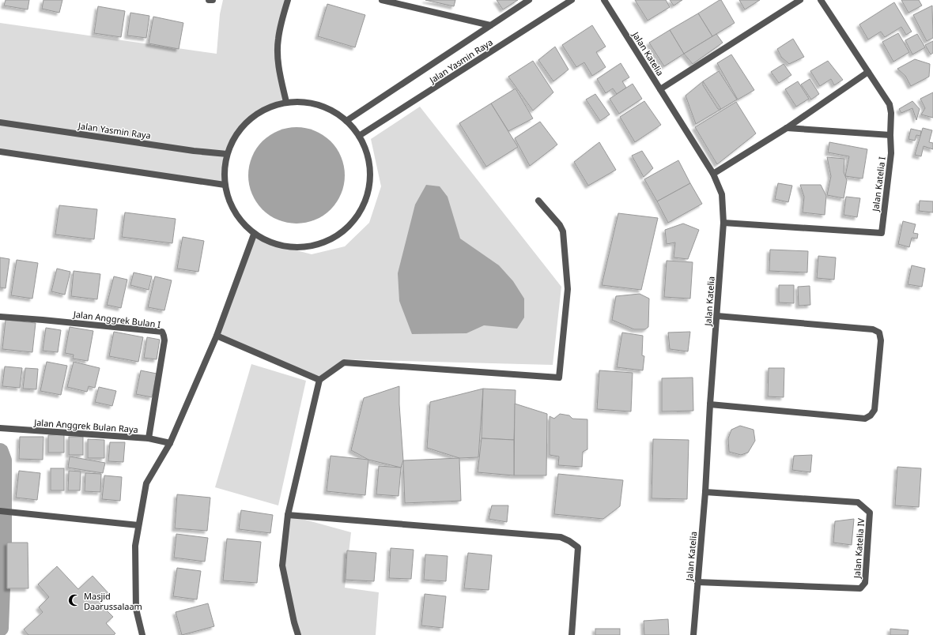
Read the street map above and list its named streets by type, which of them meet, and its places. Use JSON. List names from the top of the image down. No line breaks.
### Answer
{"streets":{"street":["Jalan Katelia","Jalan Yasmin Raya","Jalan Katelia I","Jalan Anggrek Bulan I","Jalan Anggrek Bulan Raya","Jalan Katelia IV"]},"crossings":[["Jalan Katelia","Jalan Katelia I"],["Jalan Katelia","Jalan Katelia IV"],["Jalan Anggrek Bulan I","Jalan Anggrek Bulan Raya"]],"places":{"mosque":["Masjid Daarussalaam"]}}
